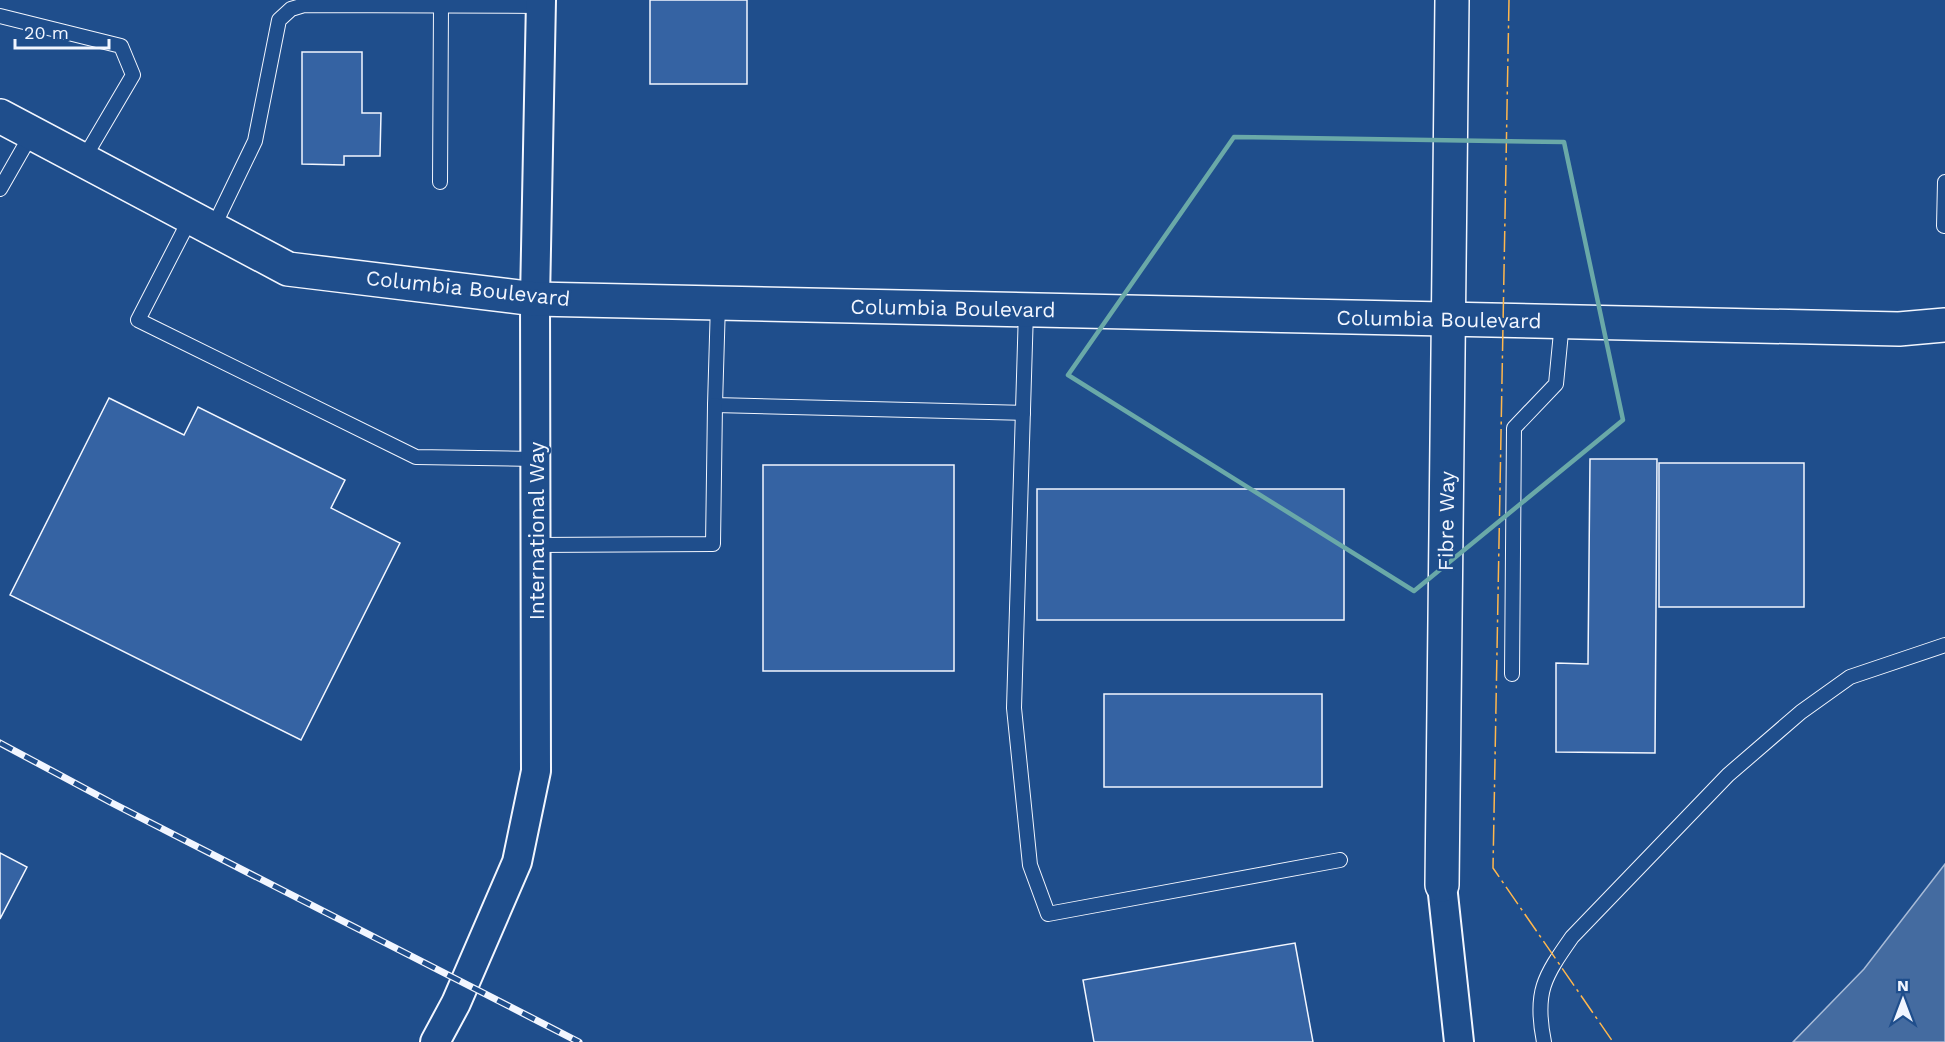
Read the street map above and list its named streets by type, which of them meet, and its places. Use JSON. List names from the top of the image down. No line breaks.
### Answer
{"streets":{"street":["Columbia Boulevard","Fibre Way","International Way"]},"crossings":[["Columbia Boulevard","Fibre Way"],["Columbia Boulevard","International Way"]],"scale_bar":"20 m","north":"top"}
